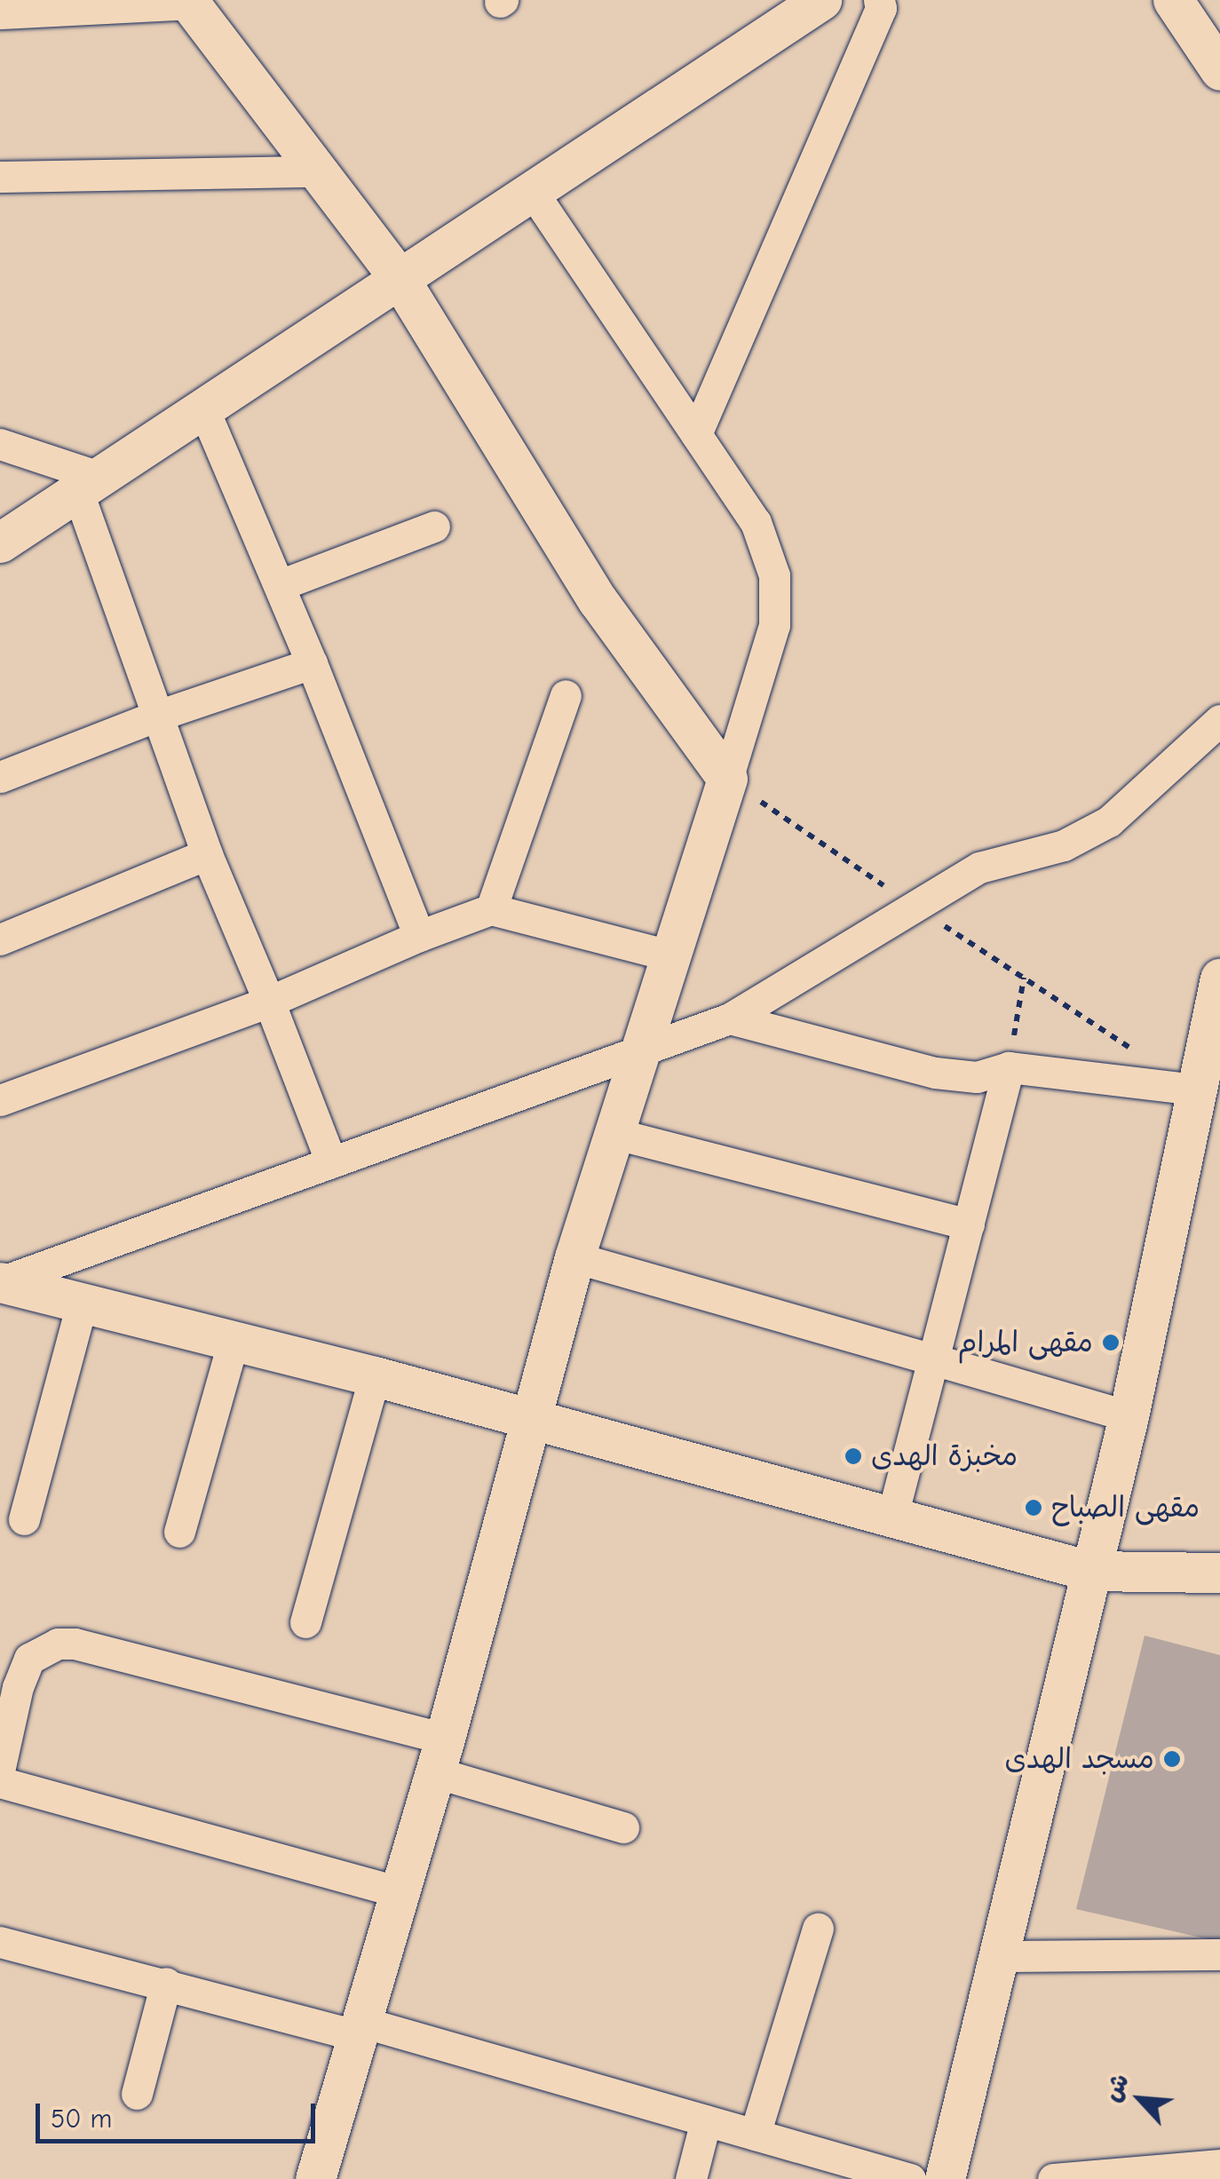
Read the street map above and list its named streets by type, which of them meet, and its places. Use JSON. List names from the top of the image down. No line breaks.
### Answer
{"places":["مقهى المرام","مخبزة الهدى","مقهى الصباح","مسجد الهدى"],"scale_bar":"50 m","north":"top left"}
